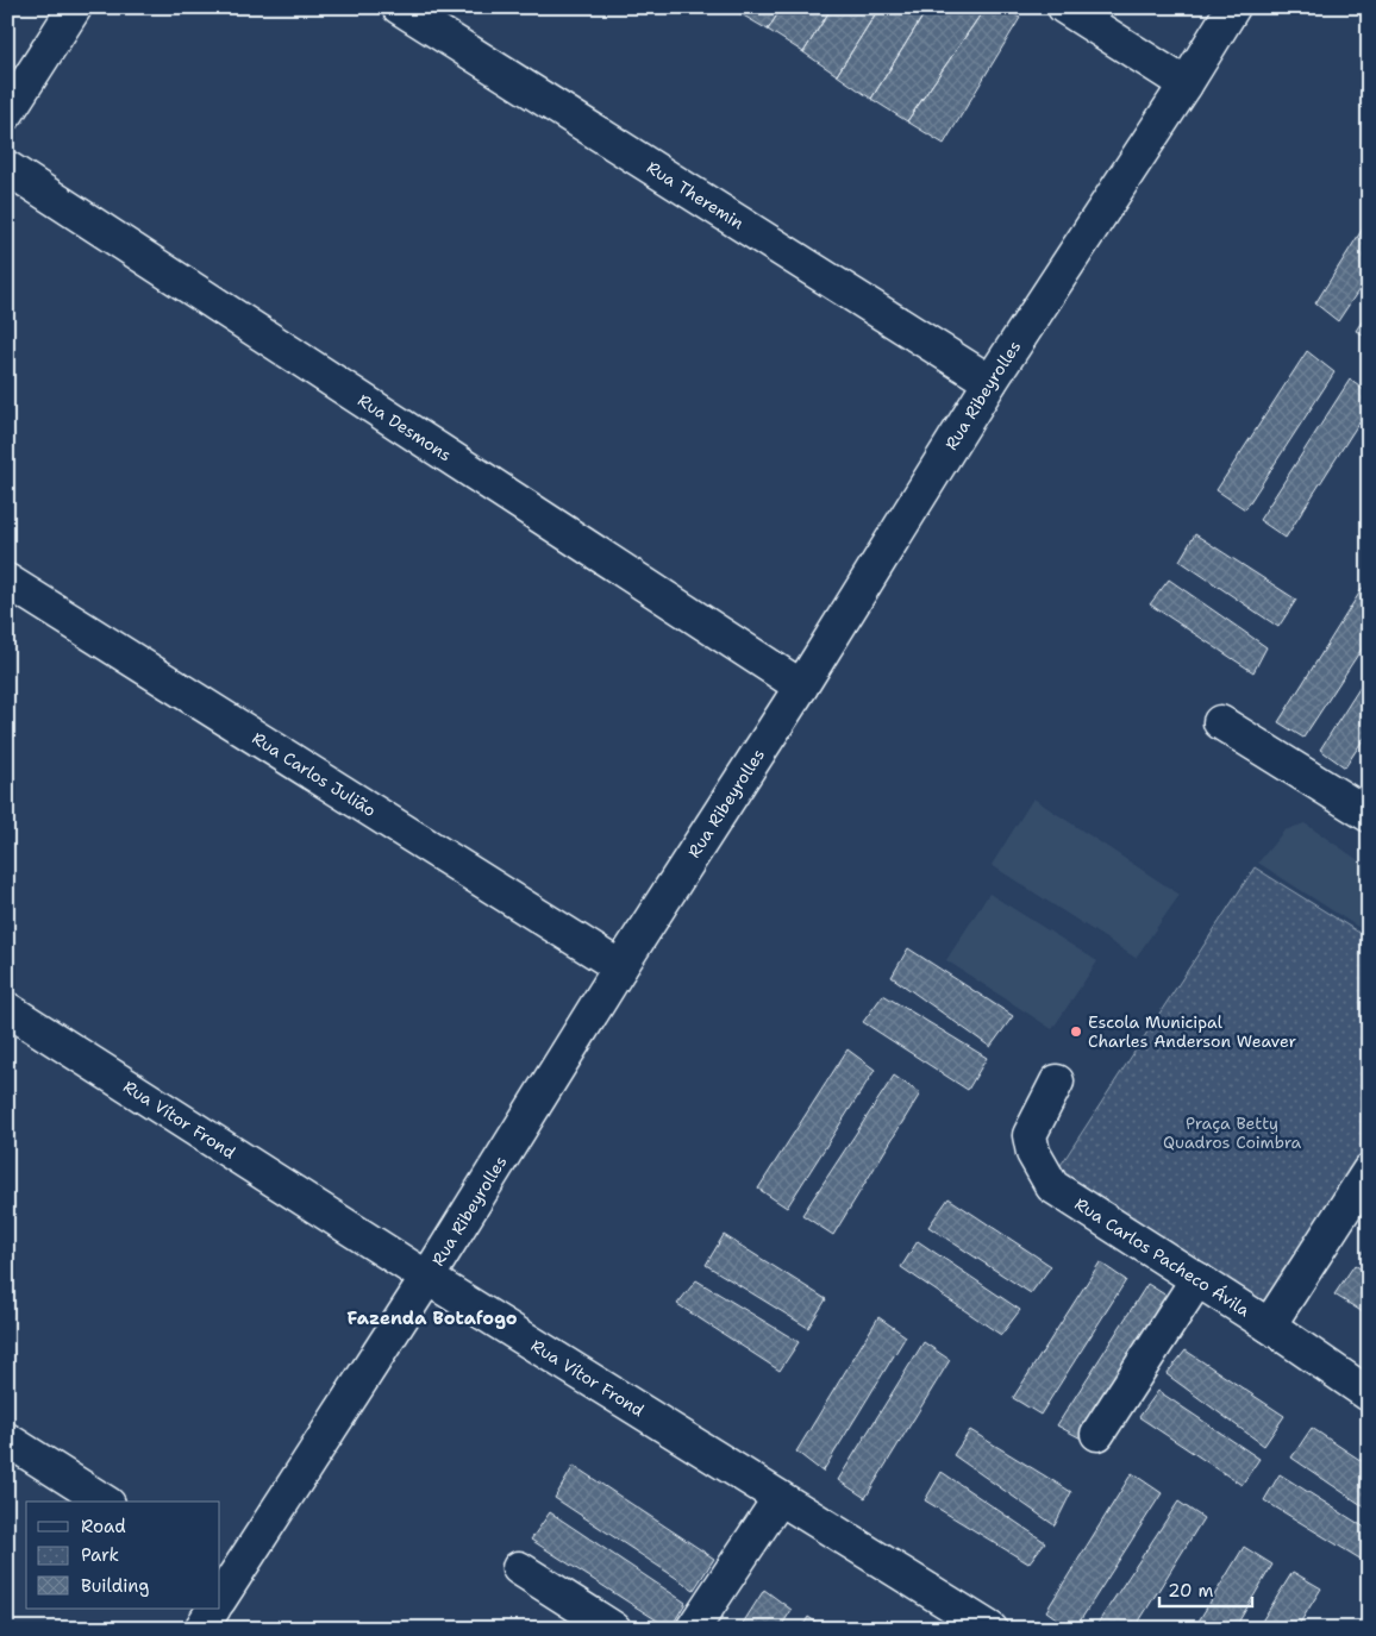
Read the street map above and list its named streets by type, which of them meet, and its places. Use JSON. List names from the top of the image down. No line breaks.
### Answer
{"streets":{"street":["Rua Theremin","Rua Ribeyrolles","Rua Desmons","Rua Carlos Julião","Rua Vítor Frond","Rua Carlos Pacheco Ávila"]},"crossings":[["Rua Theremin","Rua Ribeyrolles"],["Rua Ribeyrolles","Rua Desmons"],["Rua Ribeyrolles","Rua Carlos Julião"],["Rua Ribeyrolles","Rua Vítor Frond"]],"districts":["Fazenda Botafogo"],"parks":["Praça Betty Quadros Coimbra"],"places":["Escola Municipal Charles Anderson Weaver"],"legend":["Road","Park","Building"],"scale_bar":"20 m"}
